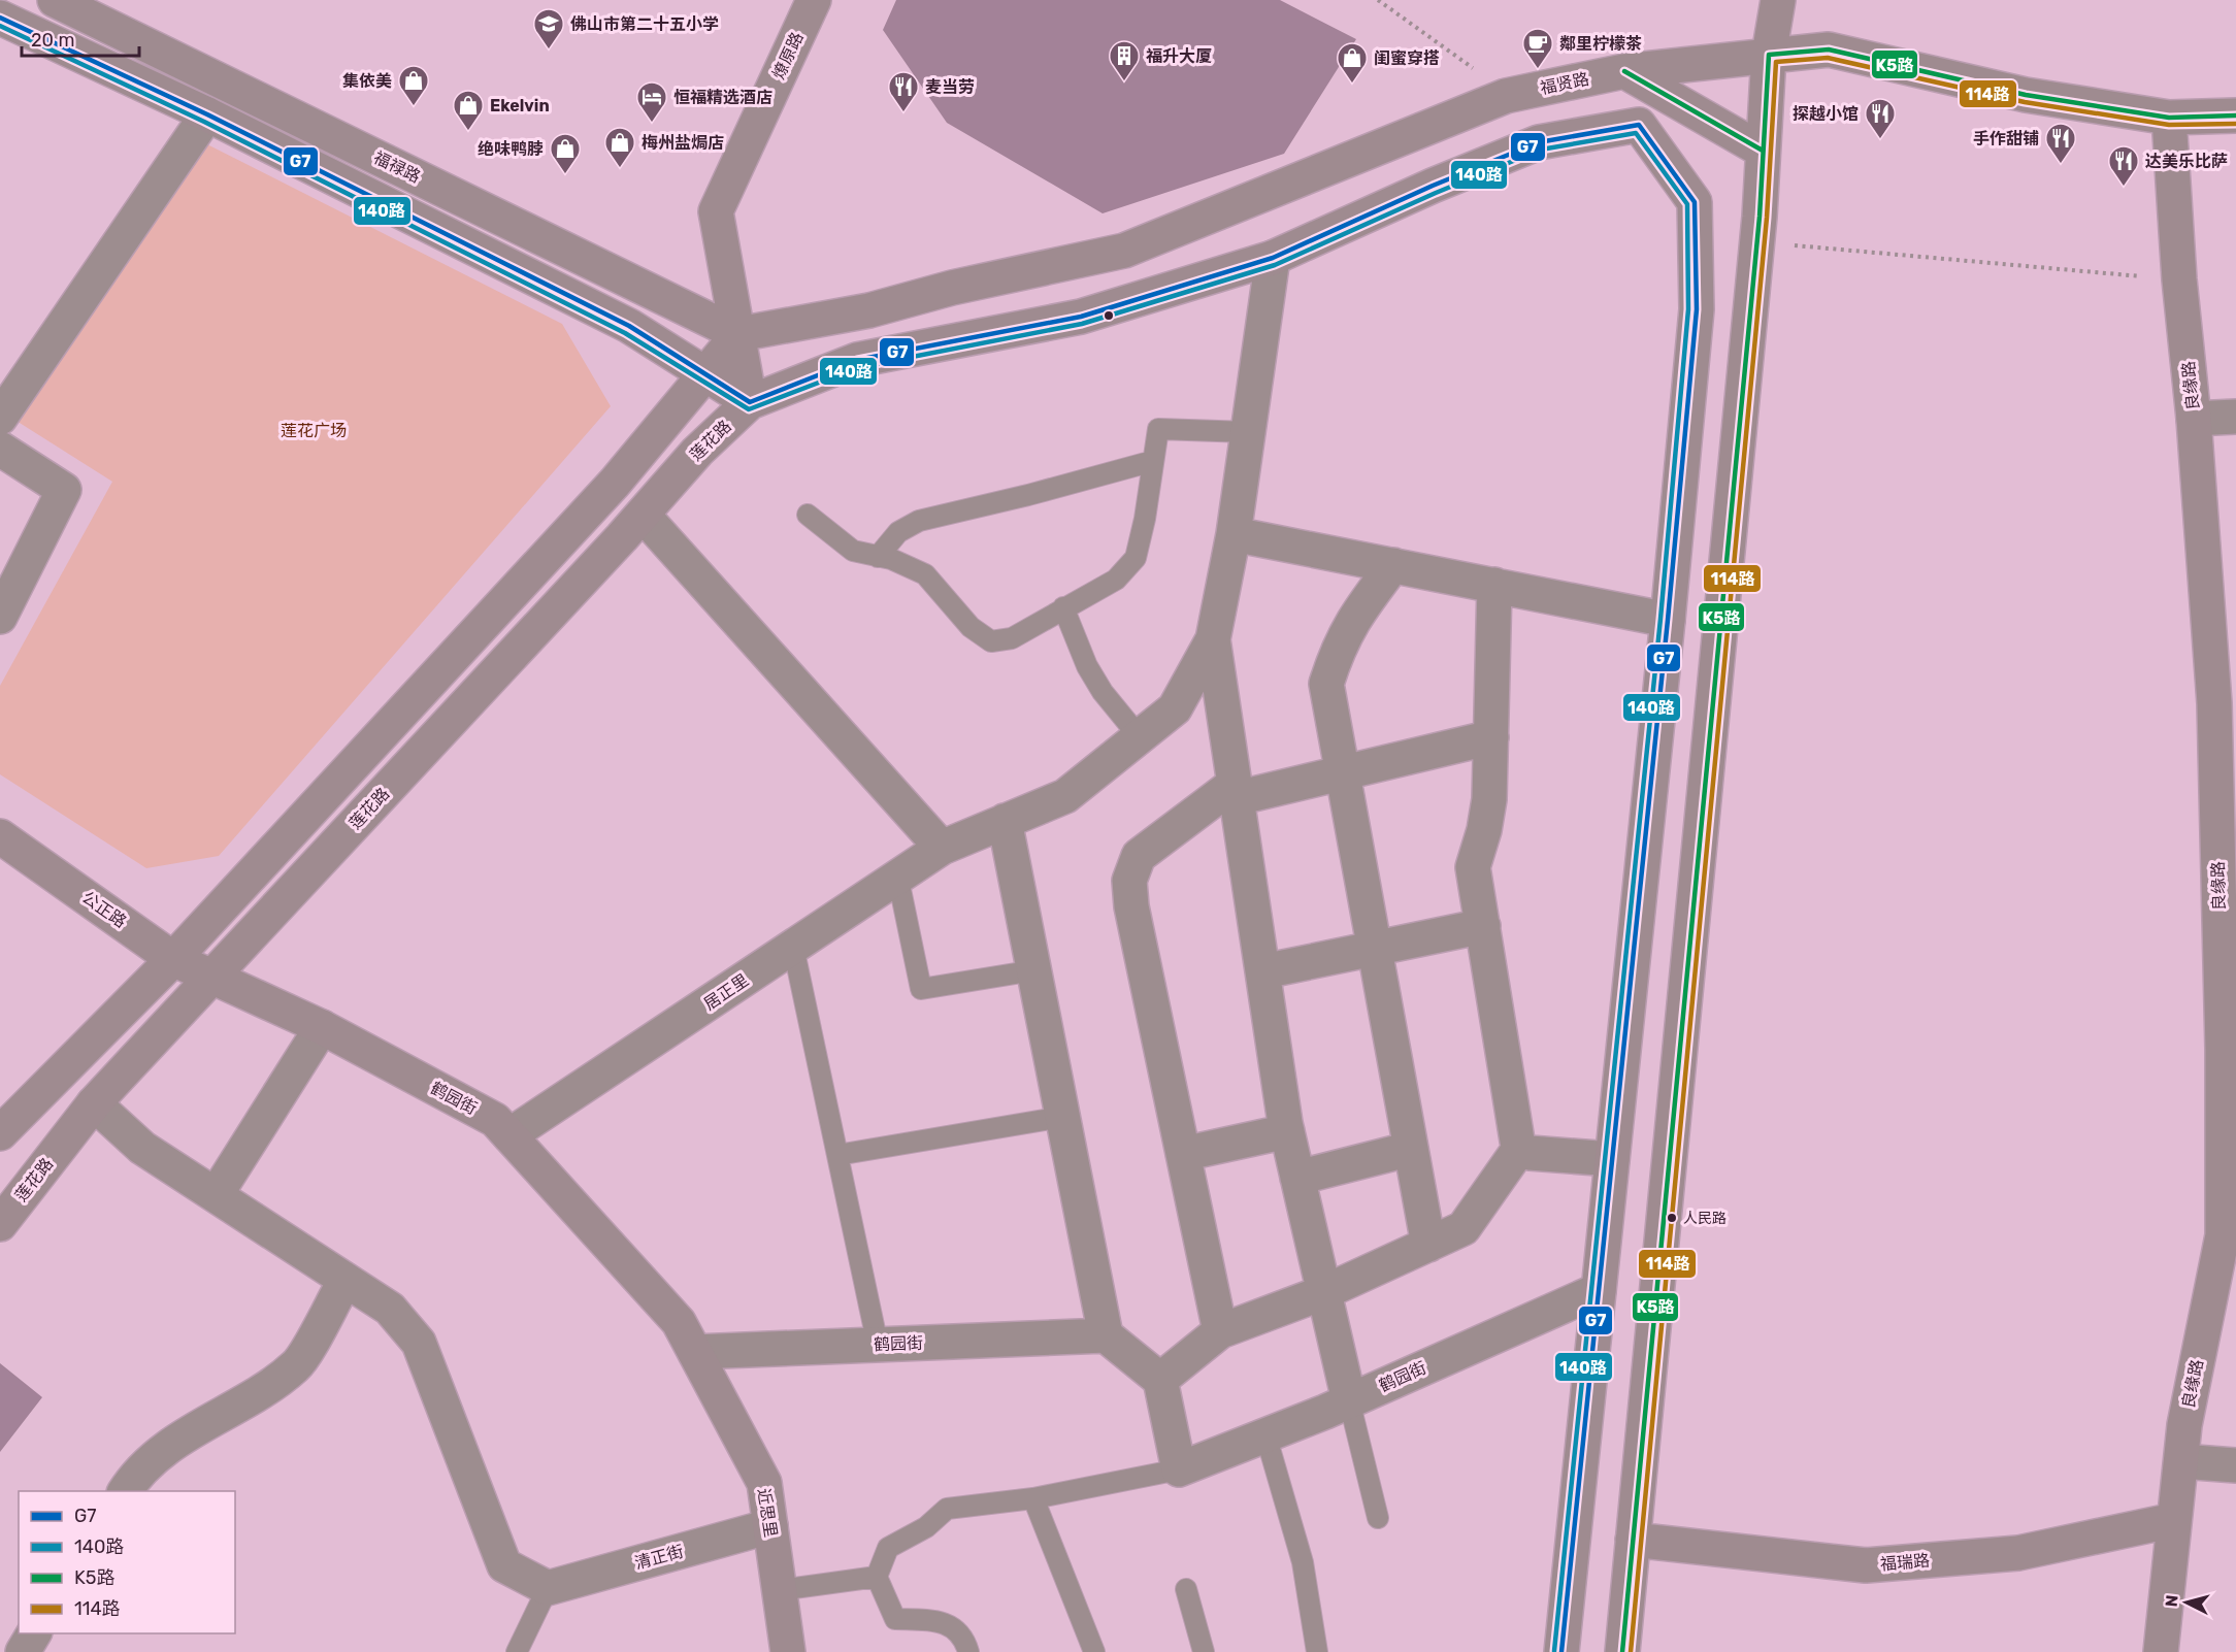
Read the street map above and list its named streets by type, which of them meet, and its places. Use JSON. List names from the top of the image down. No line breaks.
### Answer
{"streets":{"main road":["燎原路","福贤路","福禄路","良缘路","莲花路","公正路","鹤园街","近思里","福瑞路"],"street":["居正里","清正街"]},"crossings":[["燎原路","福贤路"],["燎原路","福禄路"],["福贤路","福禄路"],["福贤路","良缘路"],["良缘路","福瑞路"],["莲花路","公正路"],["莲花路","鹤园街"],["公正路","鹤园街"],["居正里","鹤园街"],["鹤园街","近思里"],["近思里","清正街"]],"parks":["莲花广场"],"places":{"school or university":["佛山市第二十五小学"],"cafe":["鄰里柠檬茶"],"building":["福升大厦"],"shop":["闺蜜穿搭","集依美","Ekelvin","梅州盐焗店","绝味鸭脖"],"restaurant":["麦当劳","探越小馆","手作甜铺","达美乐比萨"],"hotel":["恒福精选酒店"],"other":["人民路"]},"lines":["transit line G7","transit line 140路","transit line K5路","transit line 114路"],"legend":["G7","140路","K5路","114路"],"scale_bar":"20 m","north":"left"}
